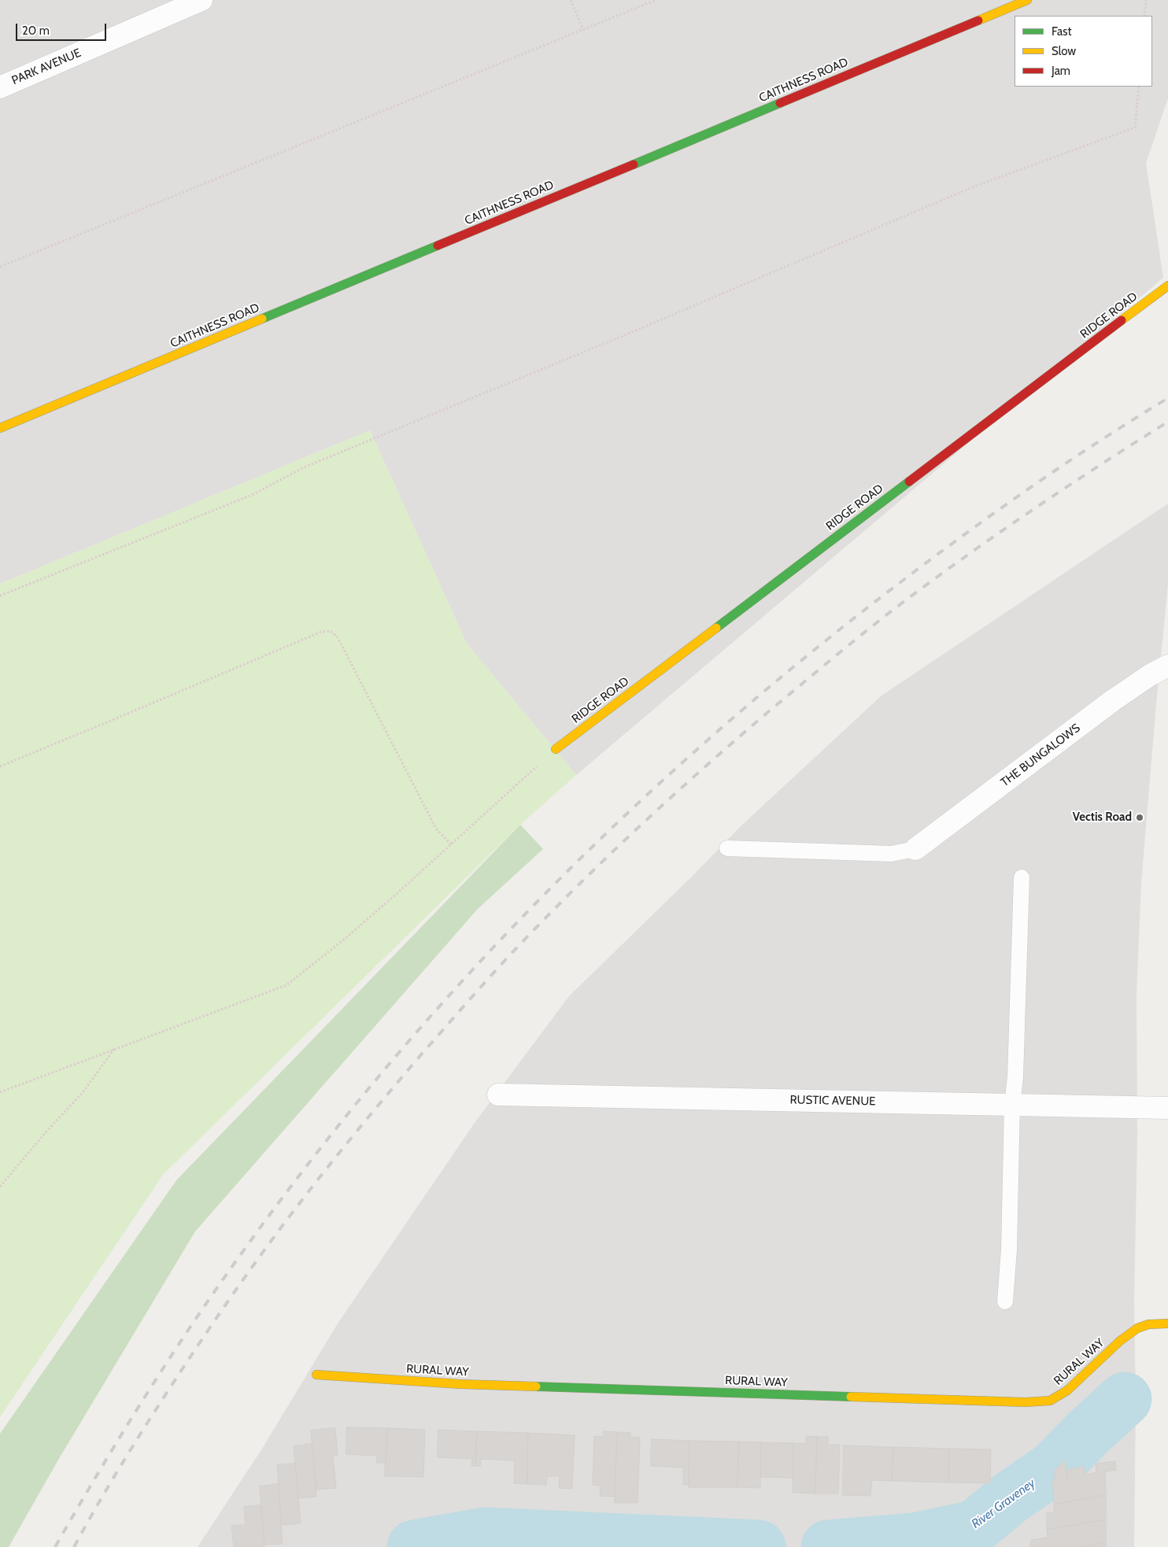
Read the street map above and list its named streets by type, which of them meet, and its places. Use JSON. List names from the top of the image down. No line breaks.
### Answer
{"streets":{"street":["PARK AVENUE","CAITHNESS ROAD","RIDGE ROAD","THE BUNGALOWS","RUSTIC AVENUE","RURAL WAY"]},"water":["River Graveney"],"places":["Vectis Road"],"legend":["Fast","Slow","Jam"],"scale_bar":"20 m"}
